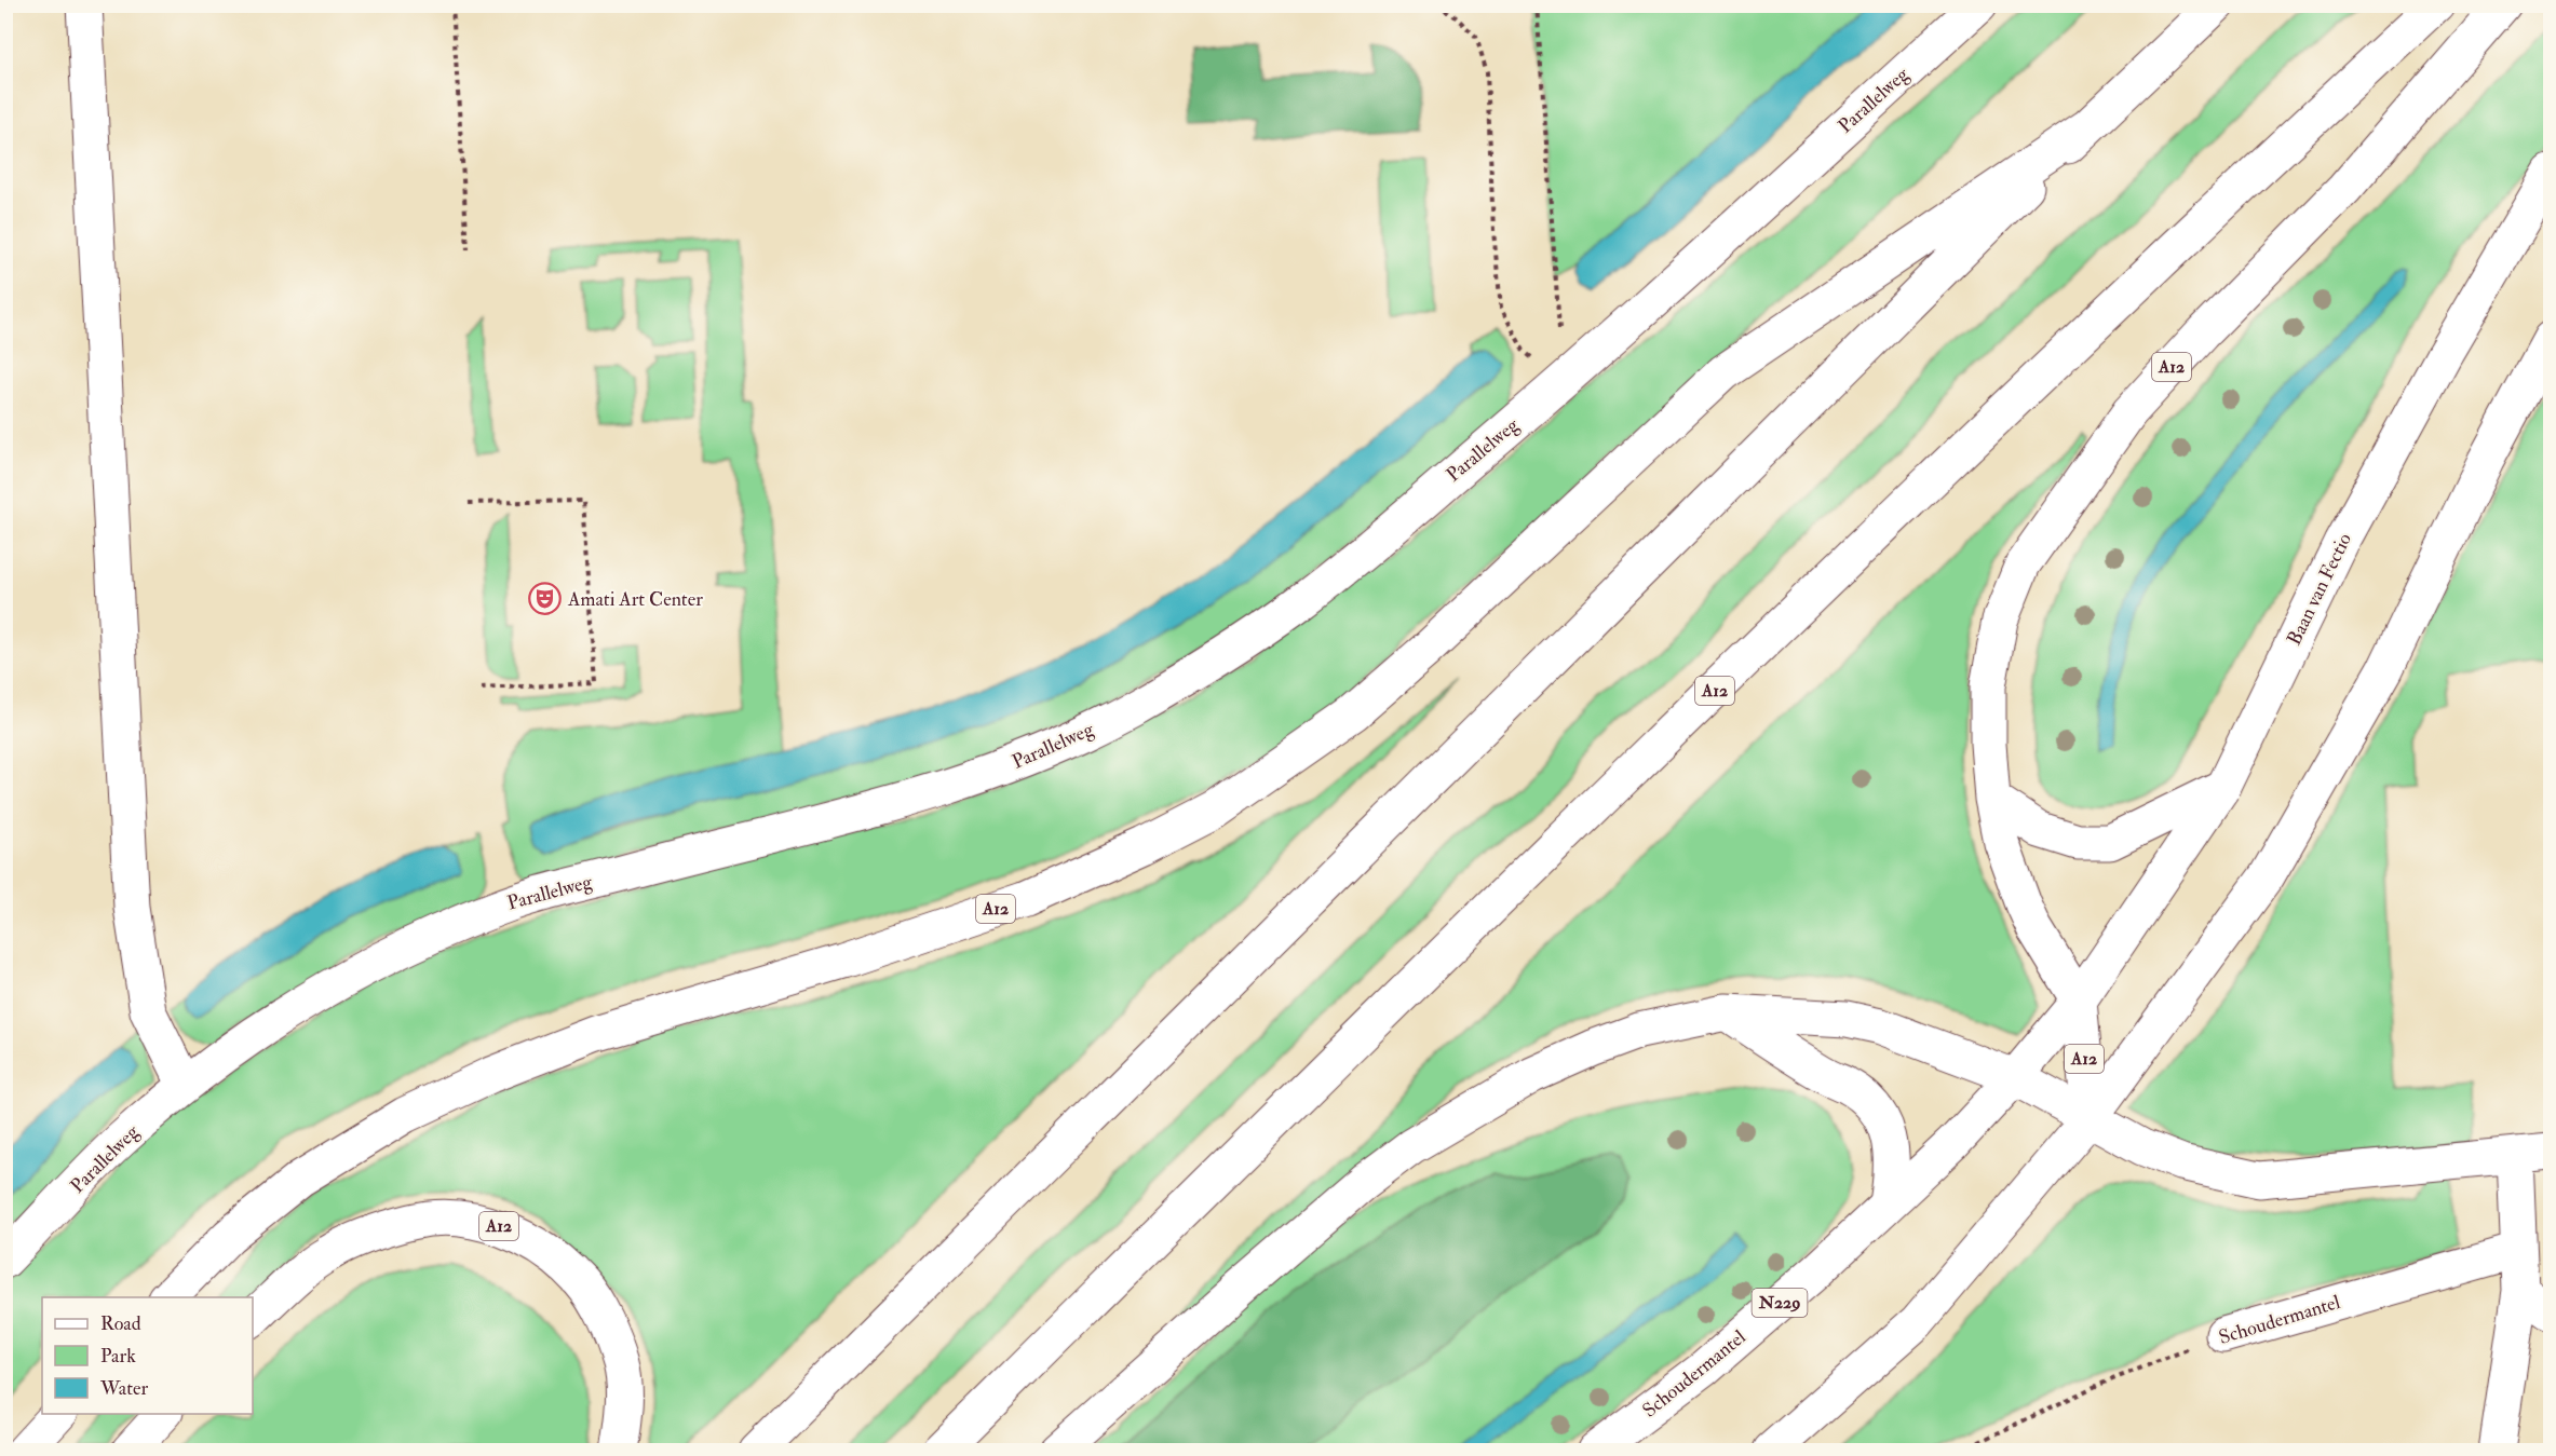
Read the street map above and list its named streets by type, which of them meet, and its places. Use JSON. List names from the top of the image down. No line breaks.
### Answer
{"streets":{"main road":["Parallelweg","A12","Baan van Fectio","N229","Schoudermantel"]},"crossings":[["A12","Baan van Fectio"],["A12","Schoudermantel"],["Baan van Fectio","Schoudermantel"]],"places":{"theatre":["Amati Art Center"]},"legend":["Road","Park","Water"]}
